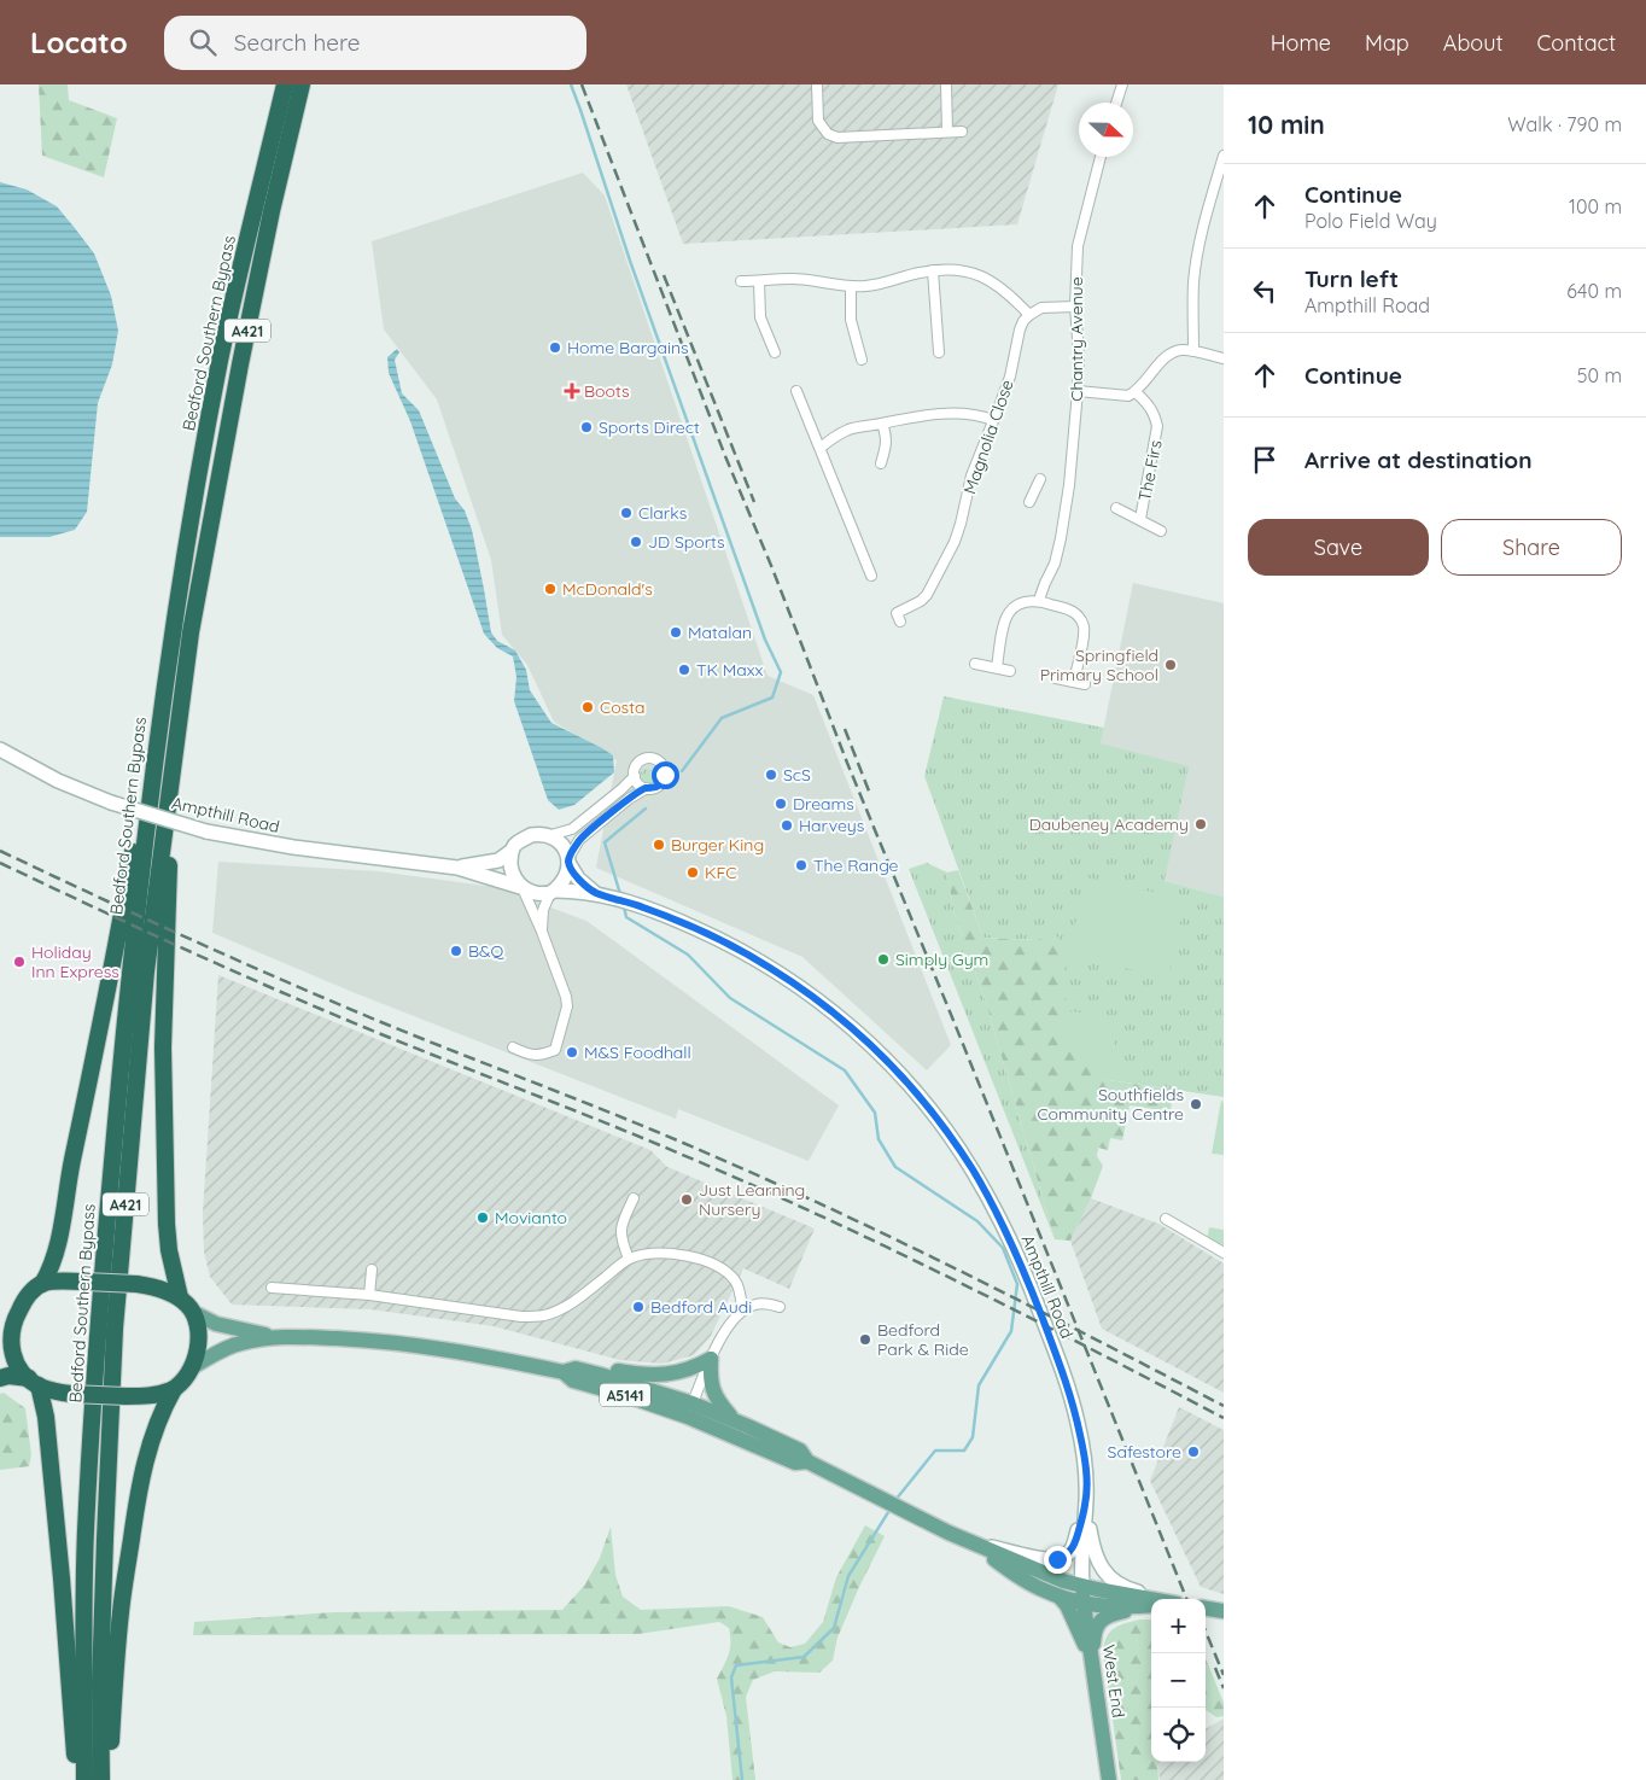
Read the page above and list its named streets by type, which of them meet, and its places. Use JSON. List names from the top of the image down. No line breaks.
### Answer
{"streets":{"highway":["A421","Bedford Southern Bypass"],"main road":["Ampthill Road","A5141","West End"],"street":["Chantry Avenue","Magnolia Close","The Firs"]},"crossings":[["Ampthill Road","A5141"],["Ampthill Road","West End"],["A5141","West End"]],"places":{"other":["Home Bargains","Sports Direct","Clarks","JD Sports","McDonald's","Matalan","Springfield Primary School","TK Maxx","Costa","ScS","Dreams","Daubeney Academy","Harveys","Burger King","The Range","KFC","B&Q","Simply Gym","Holiday Inn Express","M&S Foodhall","Southfields Community Centre","Just Learning Nursery","Movianto","Bedford Audi","Bedford Park & Ride","Safestore"],"health":["Boots"]},"north":"right","page":{"header":"Locato","search":"Search here","nav":["Home","Map","About","Contact"],"heading":["10 min","Walk · 790 m"],"list":[["Continue","Polo Field Way","100 m"],["Turn left","Ampthill Road","640 m"],["Continue","50 m"],"Arrive at destination"],"buttons":["Save","Share"],"map_buttons":["+","−"]}}
